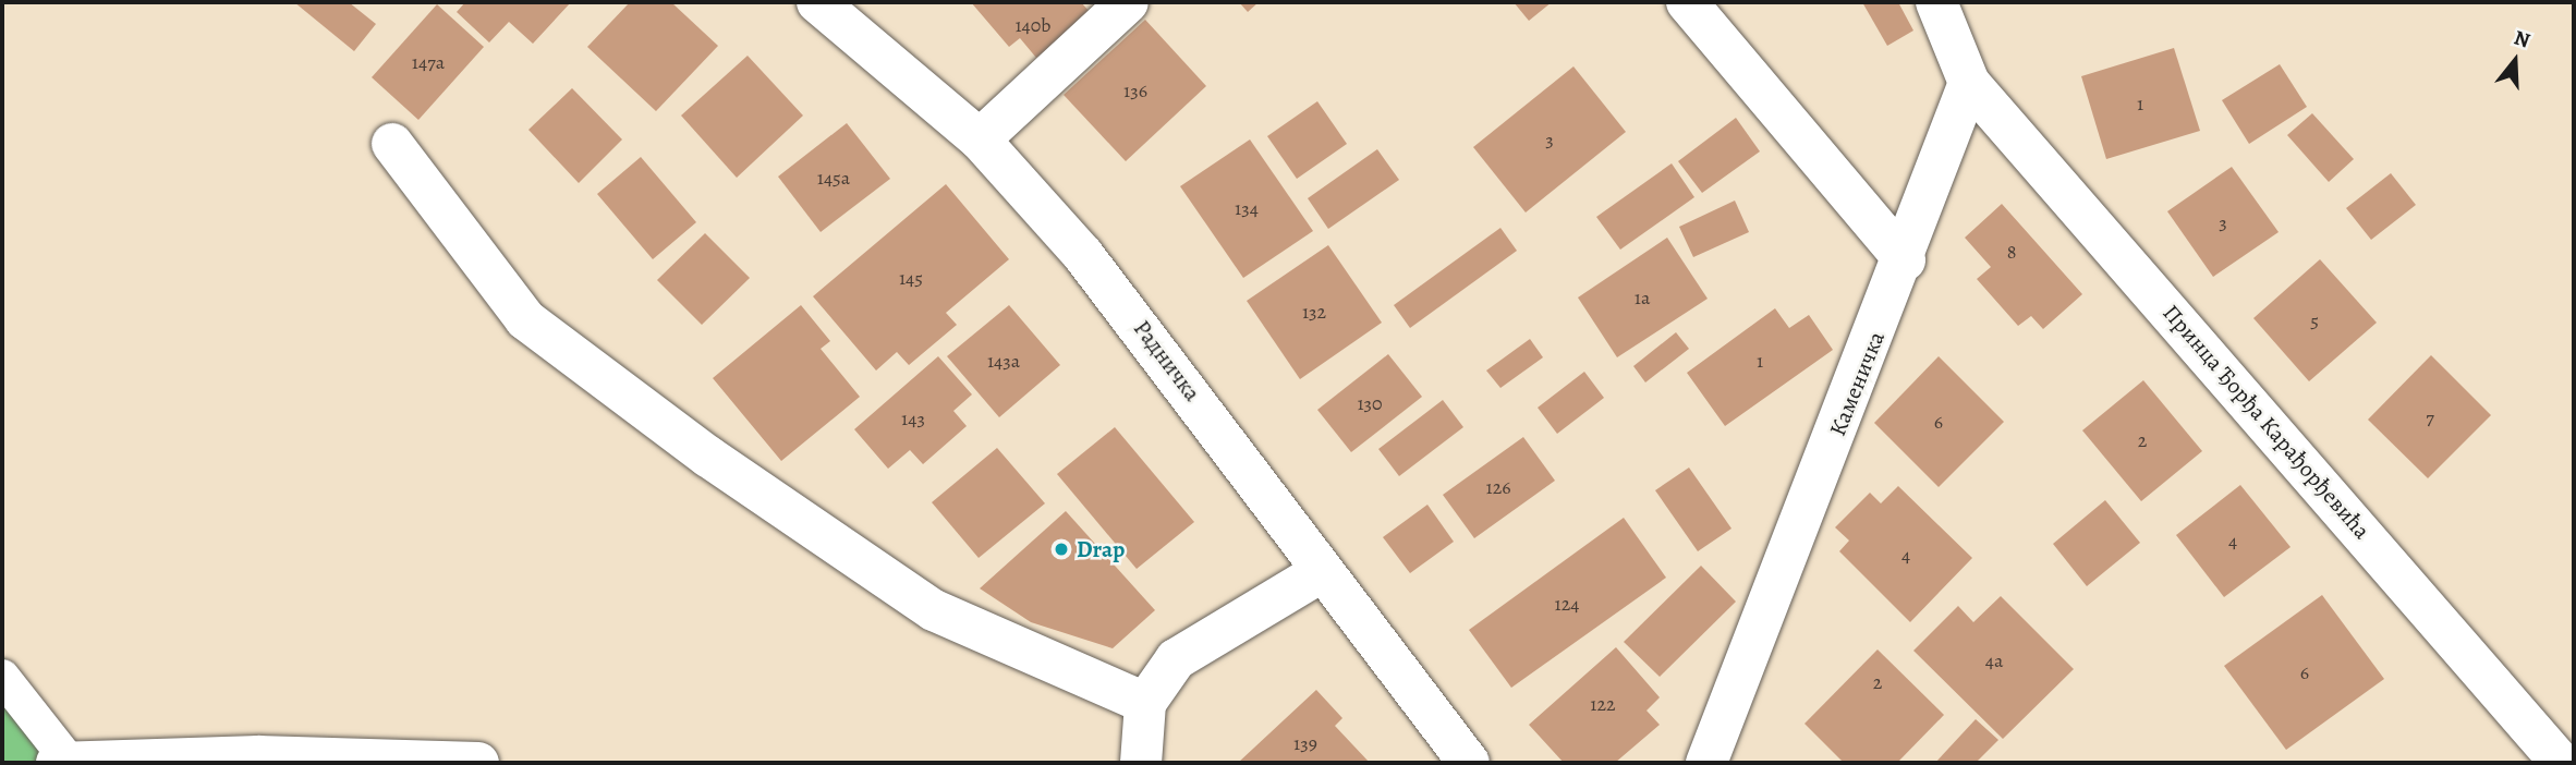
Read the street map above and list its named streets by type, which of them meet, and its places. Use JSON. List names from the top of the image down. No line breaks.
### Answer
{"streets":{"street":["Радничка","Каменичка","Принца Ђорђа Карађорђевића"]},"crossings":[["Каменичка","Принца Ђорђа Карађорђевића"]],"places":["Drap"],"house_numbers":["140b","147a","136","1","3","145a","134","3","8","145","1a","132","5","143a","1","130","7","143","6","2","126","4","4","124","4a","6","2","122","139"],"north":"top"}
